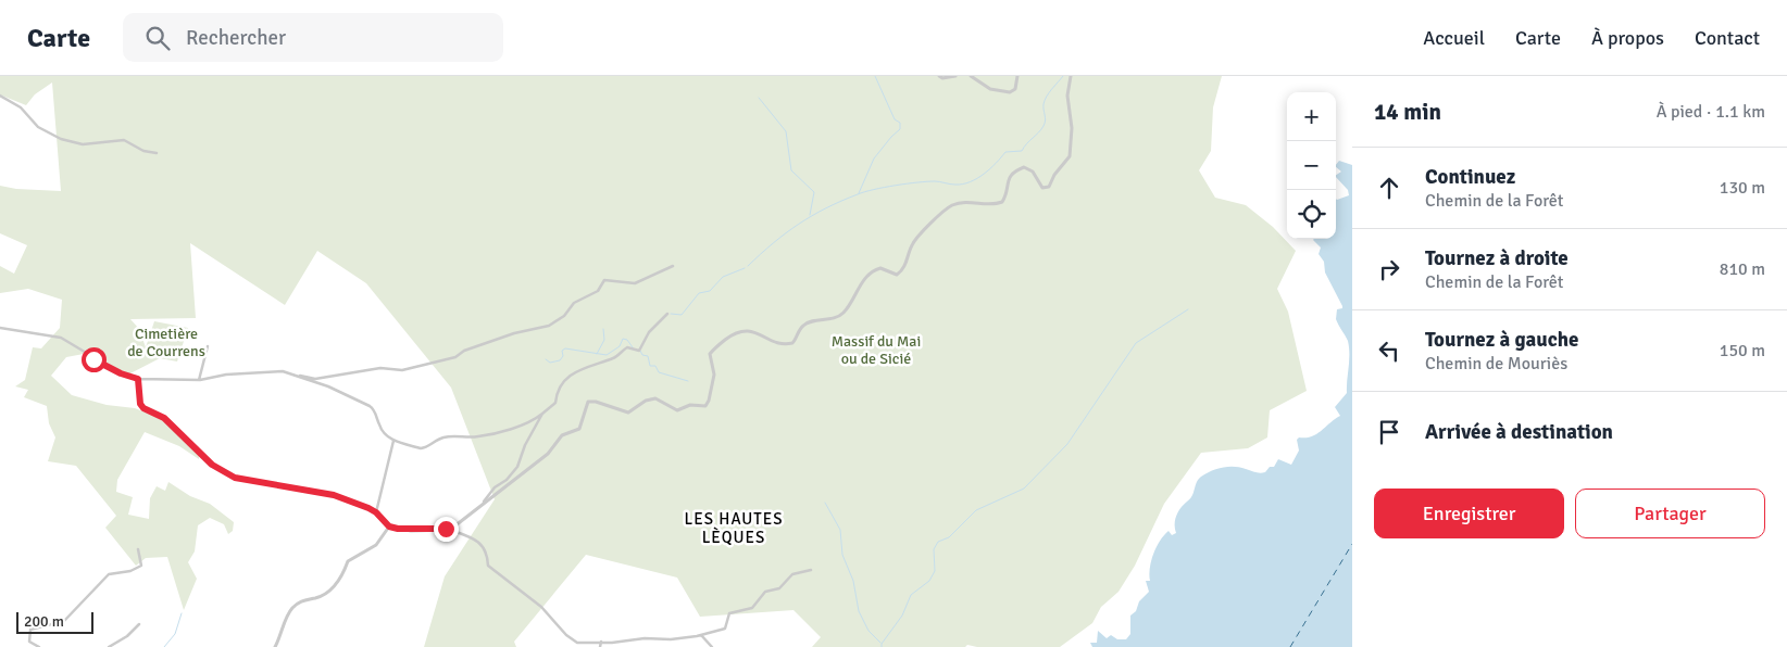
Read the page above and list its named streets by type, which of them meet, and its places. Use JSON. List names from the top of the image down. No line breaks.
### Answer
{"districts":["LES HAUTES LÈQUES"],"parks":["Cimetière de Courrens","Massif du Mai ou de Sicié"],"scale_bar":"200 m","page":{"header":"Carte","search":"Rechercher","nav":["Accueil","Carte","À propos","Contact"],"heading":["14 min","À pied · 1.1 km"],"map_buttons":["+","−"],"list":[["Continuez","Chemin de la Forêt","130 m"],["Tournez à droite","Chemin de la Forêt","810 m"],["Tournez à gauche","Chemin de Mouriès","150 m"],"Arrivée à destination"],"buttons":["Enregistrer","Partager"],"scale":"200 m"}}
